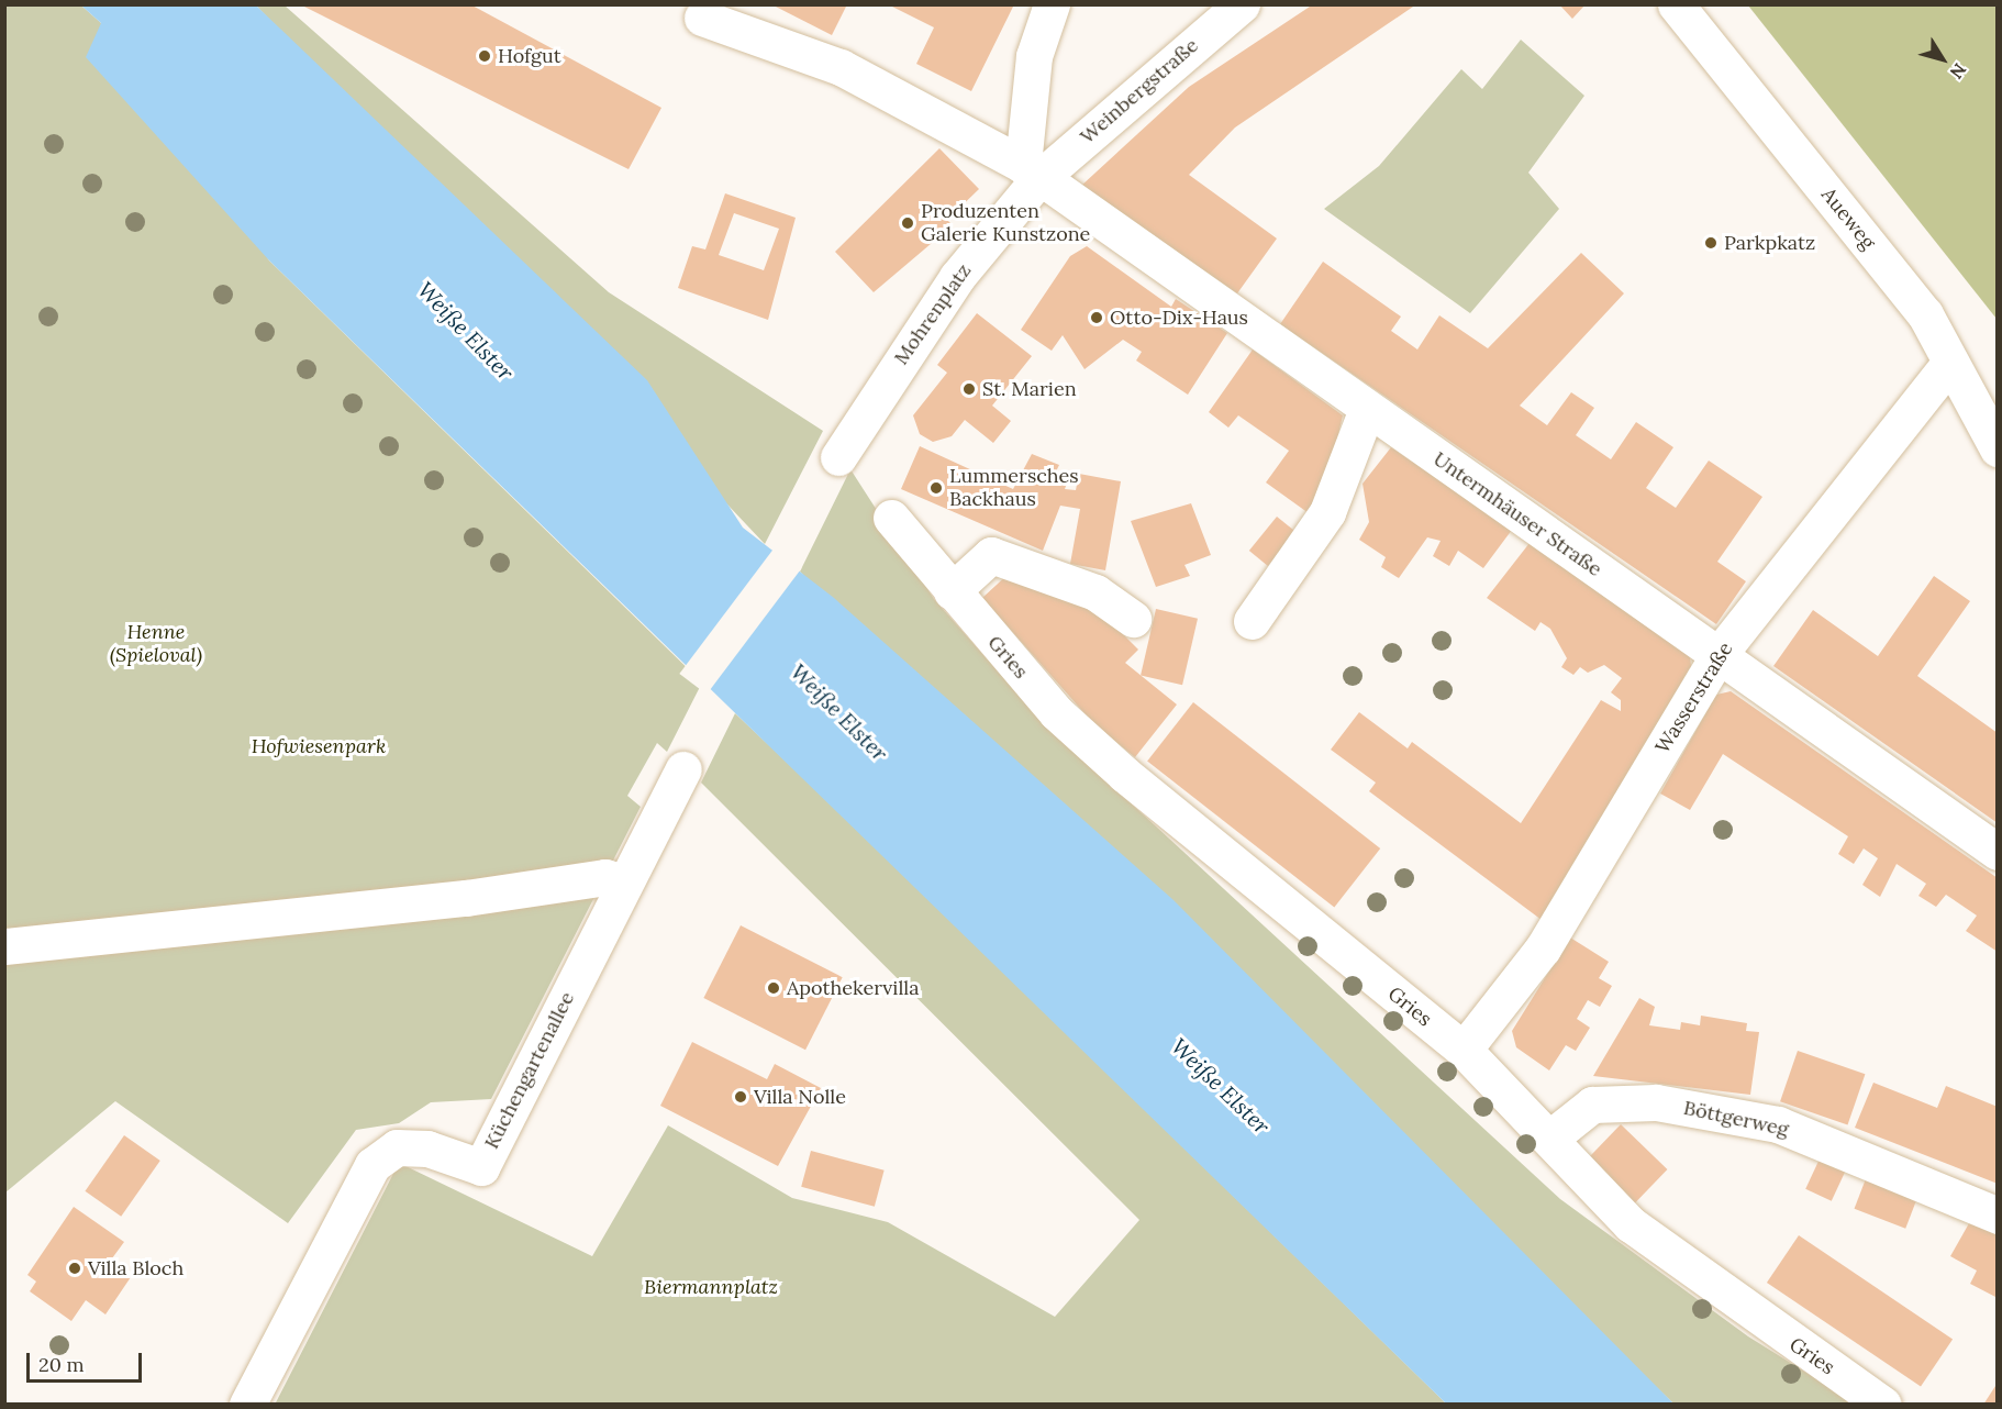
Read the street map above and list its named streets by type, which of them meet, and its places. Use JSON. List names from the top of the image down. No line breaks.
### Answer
{"streets":{"street":["Weinbergstraße","Aueweg","Mohrenplatz","Untermhäuser Straße","Gries","Wasserstraße","Küchengartenallee","Böttgerweg"]},"crossings":[["Weinbergstraße","Mohrenplatz"],["Weinbergstraße","Untermhäuser Straße"],["Aueweg","Wasserstraße"],["Mohrenplatz","Untermhäuser Straße"],["Untermhäuser Straße","Wasserstraße"],["Gries","Wasserstraße"],["Gries","Böttgerweg"]],"water":["Weiße Elster"],"parks":["Henne (Spieloval)","Hofwiesenpark","Biermannplatz"],"places":["Hofgut","Produzenten Galerie Kunstzone","Parkpkatz","Otto-Dix-Haus","St. Marien","Lummersches Backhaus","Apothekervilla","Villa Nolle","Villa Bloch"],"scale_bar":"20 m","north":"bottom right"}
